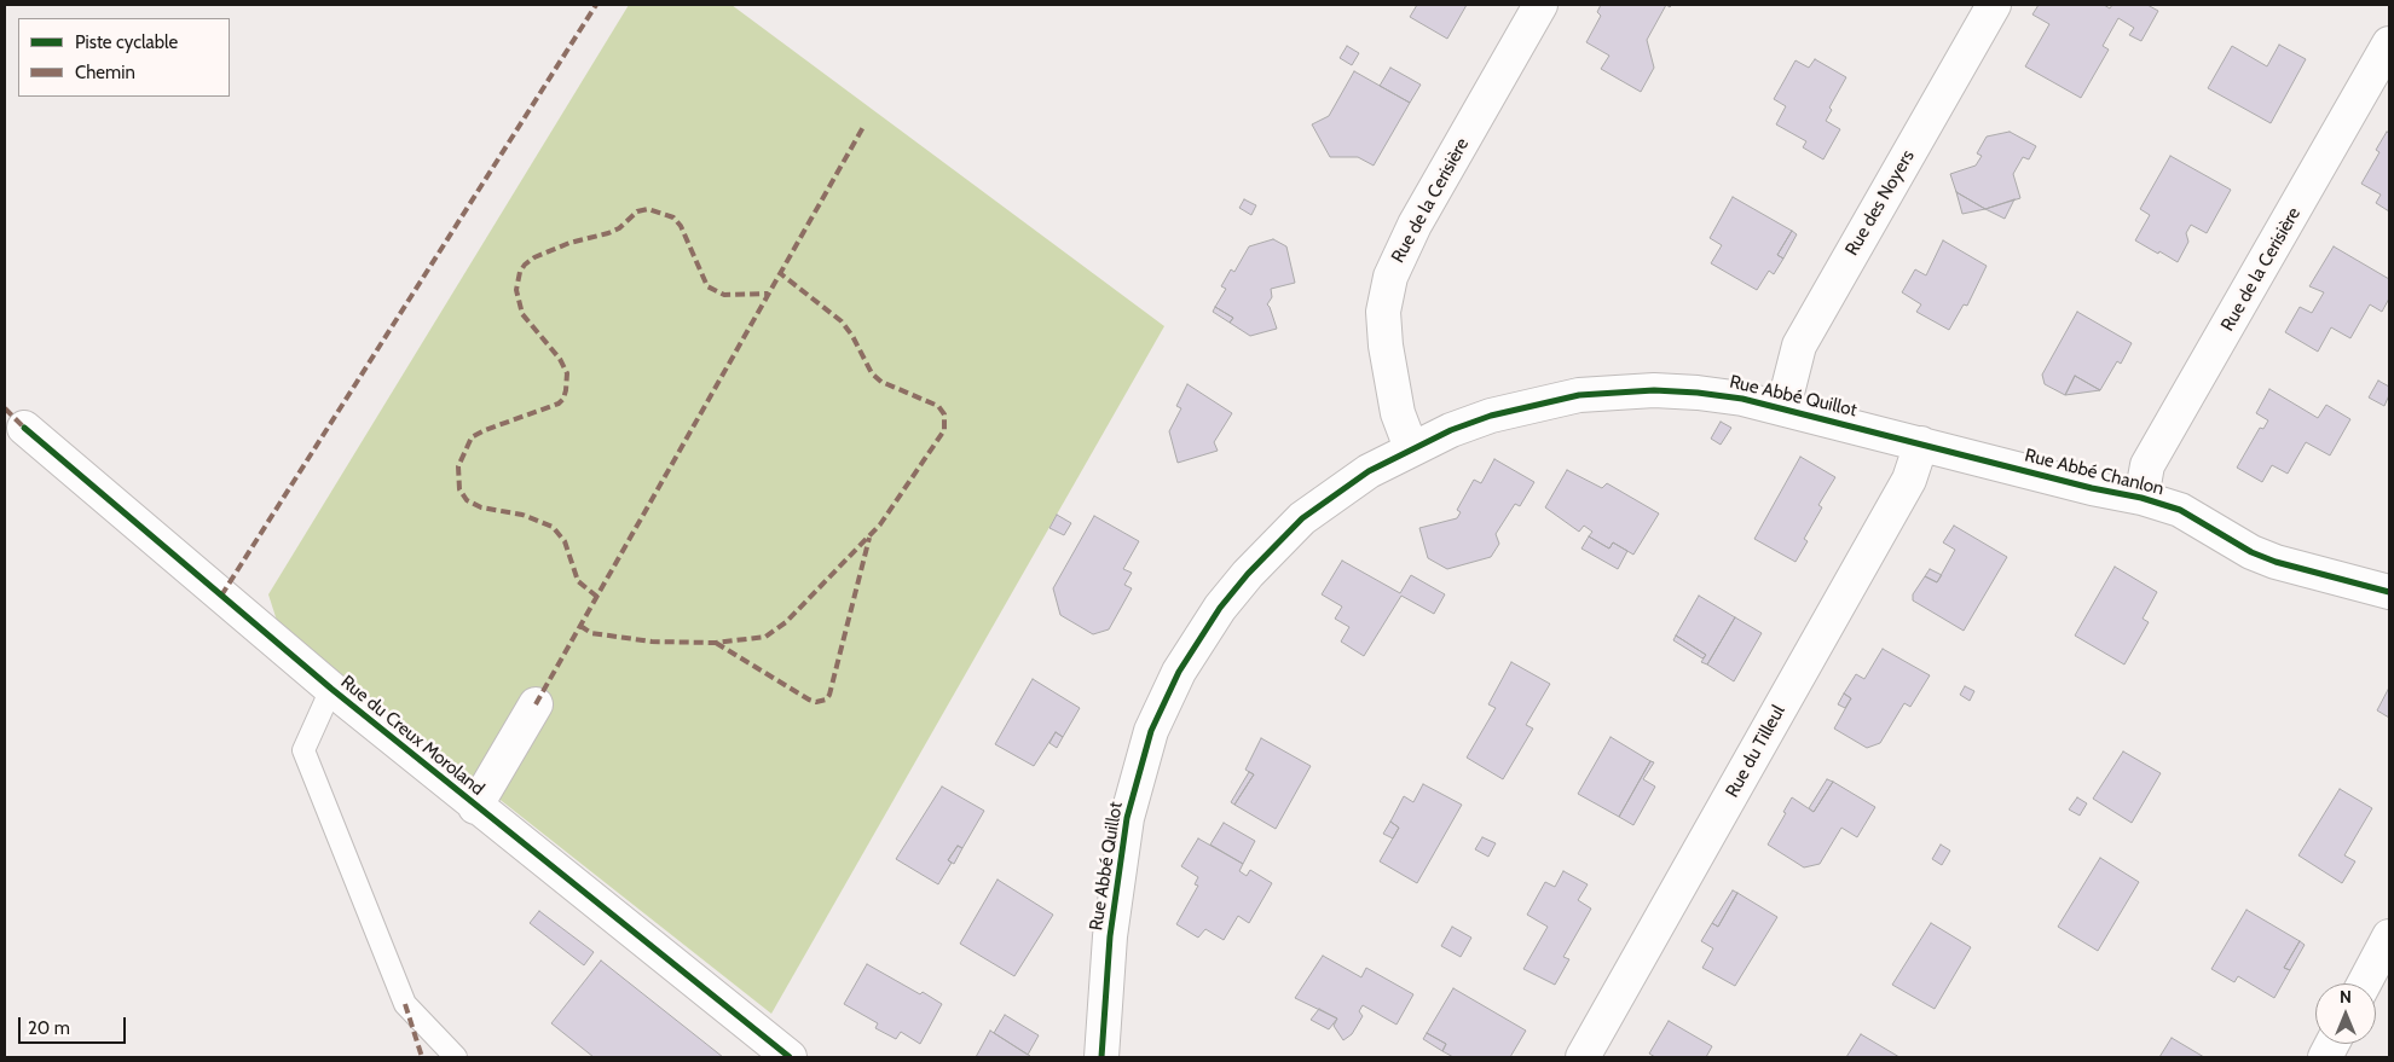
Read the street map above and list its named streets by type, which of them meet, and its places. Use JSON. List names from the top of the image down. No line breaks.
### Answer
{"streets":{"street":["Rue de la Cerisière","Rue des Noyers","Rue Abbé Quillot","Rue Abbé Chanlon","Rue du Creux Moroland","Rue du Tilleul"]},"crossings":[["Rue de la Cerisière","Rue Abbé Quillot"],["Rue de la Cerisière","Rue Abbé Chanlon"],["Rue des Noyers","Rue Abbé Quillot"],["Rue Abbé Quillot","Rue Abbé Chanlon"],["Rue Abbé Quillot","Rue du Tilleul"],["Rue Abbé Chanlon","Rue du Tilleul"]],"legend":["Piste cyclable","Chemin"],"scale_bar":"20 m","north":"top"}
